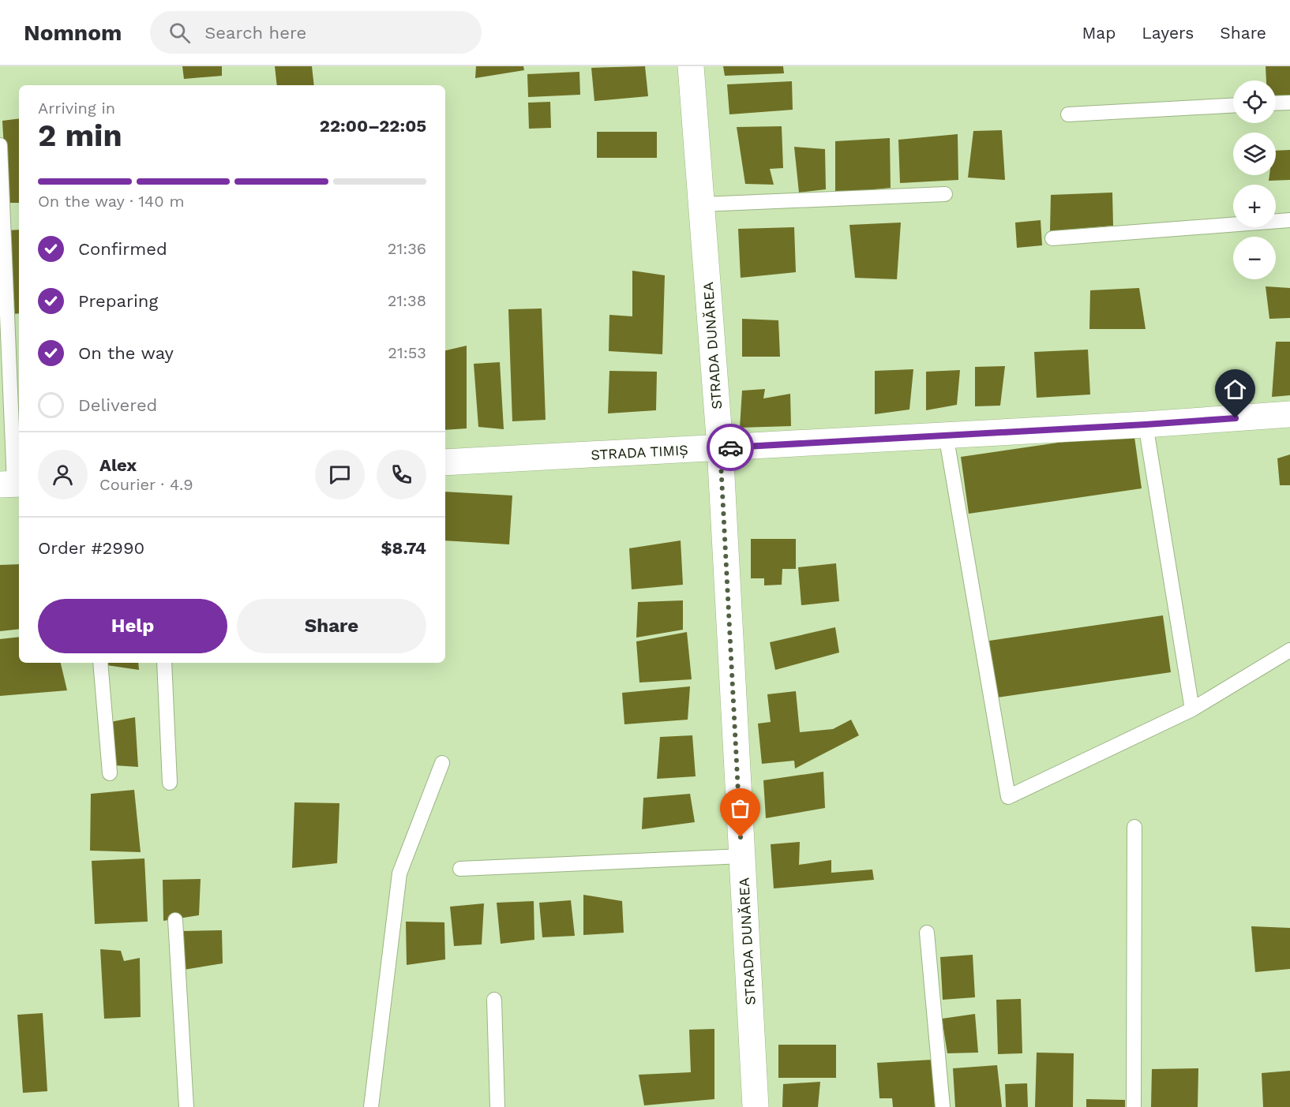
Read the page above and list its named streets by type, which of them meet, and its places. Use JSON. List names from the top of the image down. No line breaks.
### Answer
{"streets":{"street":["STRADA DUNĂREA","STRADA TIMIȘ"]},"crossings":[["STRADA DUNĂREA","STRADA TIMIȘ"]],"page":{"header":"Nomnom","search":"Search here","nav":["Map","Layers","Share"],"map_buttons":["+","−"],"heading":["2 min","Arriving in","22:00–22:05"],"panel":["Alex","Courier · 4.9","Order #2990","$8.74"],"bar":"On the way · 140 m","list":[["Confirmed","21:36"],["Preparing","21:38"],["On the way","21:53"],"Delivered"],"buttons":["Help","Share"]}}
